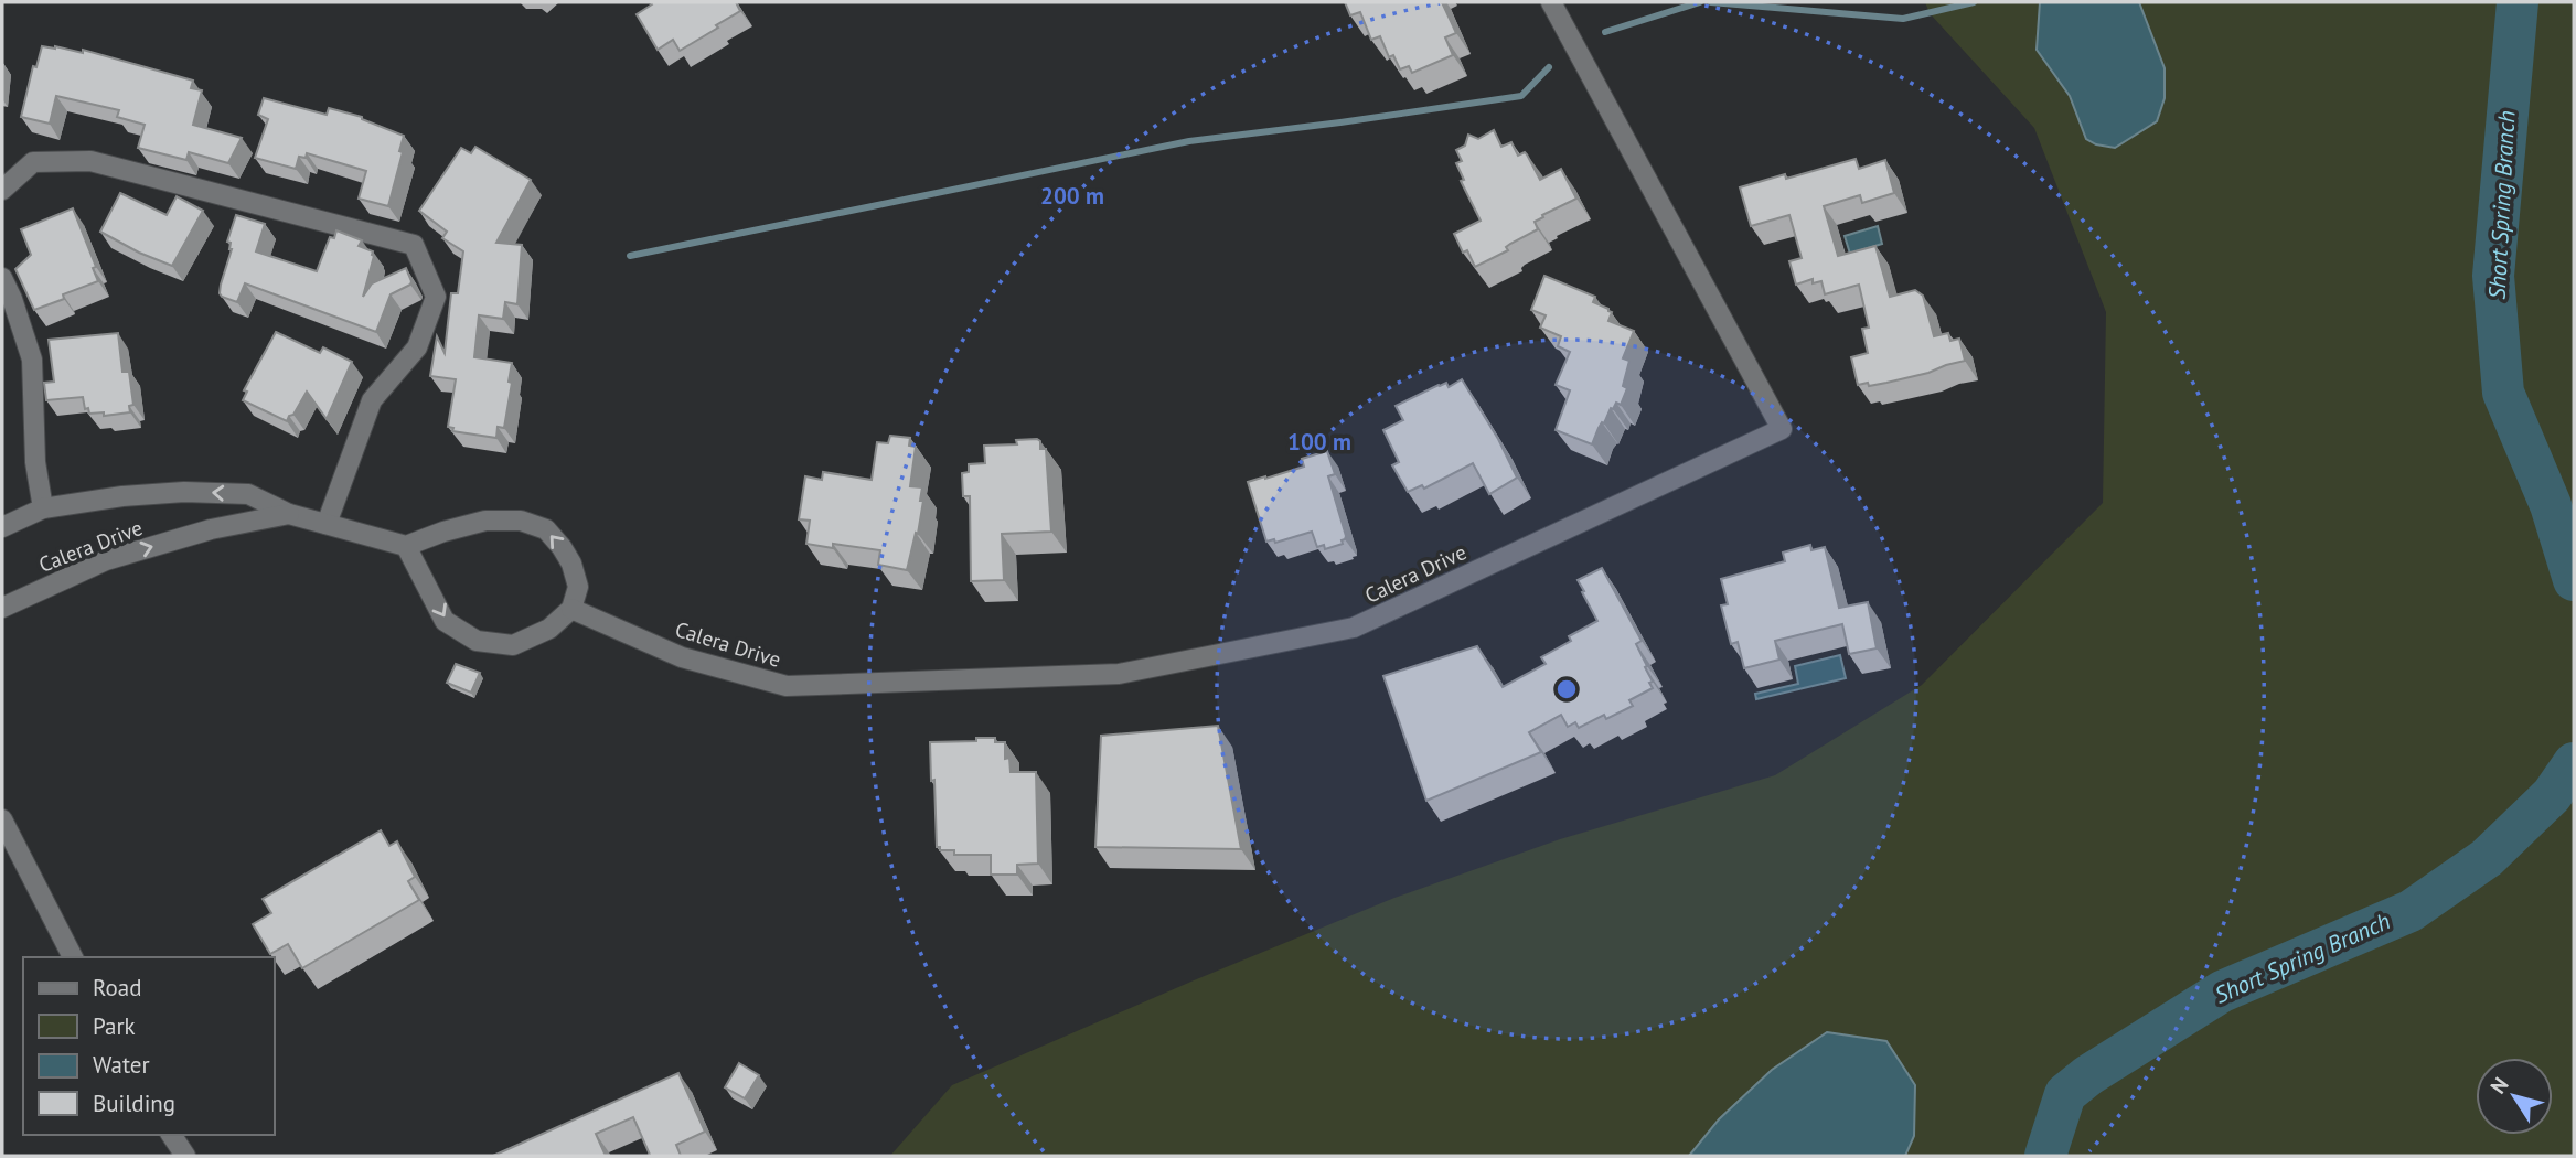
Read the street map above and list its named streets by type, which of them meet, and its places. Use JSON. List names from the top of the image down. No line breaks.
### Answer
{"streets":{"street":["Calera Drive"]},"water":["Short Spring Branch"],"legend":["Road","Park","Water","Building"],"north":"top left","rings":["200 m","100 m"]}
